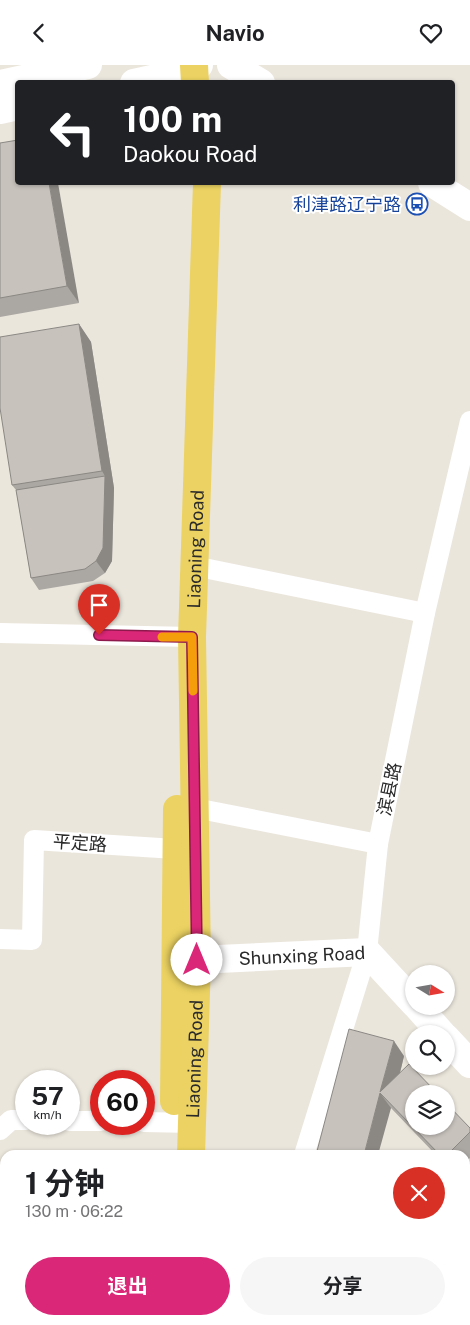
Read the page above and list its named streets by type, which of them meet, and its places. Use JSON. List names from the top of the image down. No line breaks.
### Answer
{"streets":{"main road":["Liaoning Road"],"street":["滨县路","平定路","Shunxing Road"]},"crossings":[["Liaoning Road","平定路"],["Liaoning Road","Shunxing Road"],["滨县路","Shunxing Road"]],"places":{"bus stop":["利津路辽宁路"]},"north":"right","page":{"header":"Navio","turn":["100 m","Daokou Road"],"speed":"57 km/h","limit":"60","heading":["1 分钟","130 m · 06:22"],"buttons":["退出","分享"]}}
